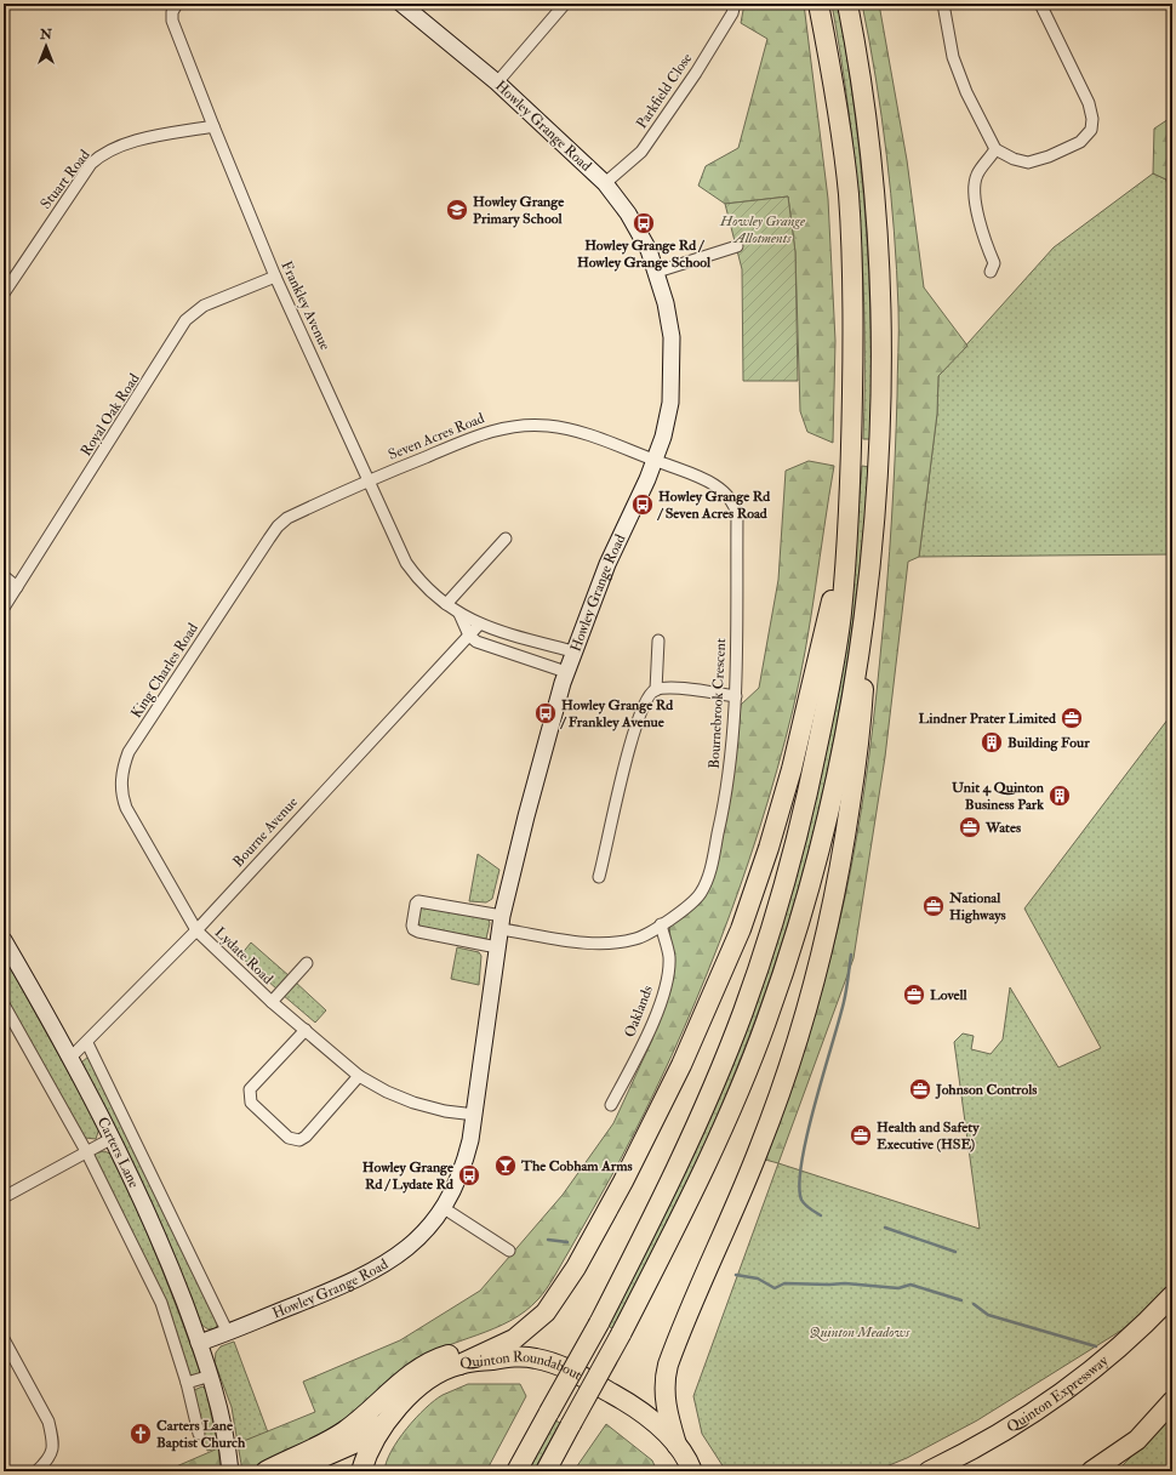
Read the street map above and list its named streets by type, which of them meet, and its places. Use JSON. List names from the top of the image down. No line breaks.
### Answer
{"streets":{"highway":["Quinton Roundabout","Quinton Expressway"],"street":["Parkfield Close","Howley Grange Road","Stuart Road","Frankley Avenue","Royal Oak Road","Seven Acres Road","King Charles Road","Bournebrook Crescent","Bourne Avenue","Lydate Road","Oaklands","Carters Lane"]},"crossings":[["Parkfield Close","Howley Grange Road"],["Howley Grange Road","Frankley Avenue"],["Howley Grange Road","Seven Acres Road"],["Howley Grange Road","Bournebrook Crescent"],["Howley Grange Road","Lydate Road"],["Howley Grange Road","Carters Lane"],["Stuart Road","Frankley Avenue"],["Frankley Avenue","Royal Oak Road"],["Frankley Avenue","Seven Acres Road"],["Frankley Avenue","King Charles Road"],["Frankley Avenue","Bourne Avenue"],["Seven Acres Road","King Charles Road"],["Seven Acres Road","Bournebrook Crescent"],["King Charles Road","Bourne Avenue"],["King Charles Road","Lydate Road"],["Bournebrook Crescent","Oaklands"],["Bourne Avenue","Lydate Road"],["Bourne Avenue","Carters Lane"]],"parks":["Howley Grange Allotments","Quinton Meadows"],"places":{"school or university":["Howley Grange Primary School"],"bus stop":["Howley Grange Rd / Howley Grange School","Howley Grange Rd / Seven Acres Road","Howley Grange Rd / Frankley Avenue","Howley Grange Rd / Lydate Rd"],"office":["Lindner Prater Limited","Wates","National Highways","Lovell","Johnson Controls","Health and Safety Executive (HSE)"],"building":["Building Four","Unit 4 Quinton Business Park"],"bar":["The Cobham Arms"],"church":["Carters Lane Baptist Church"]},"north":"top"}
